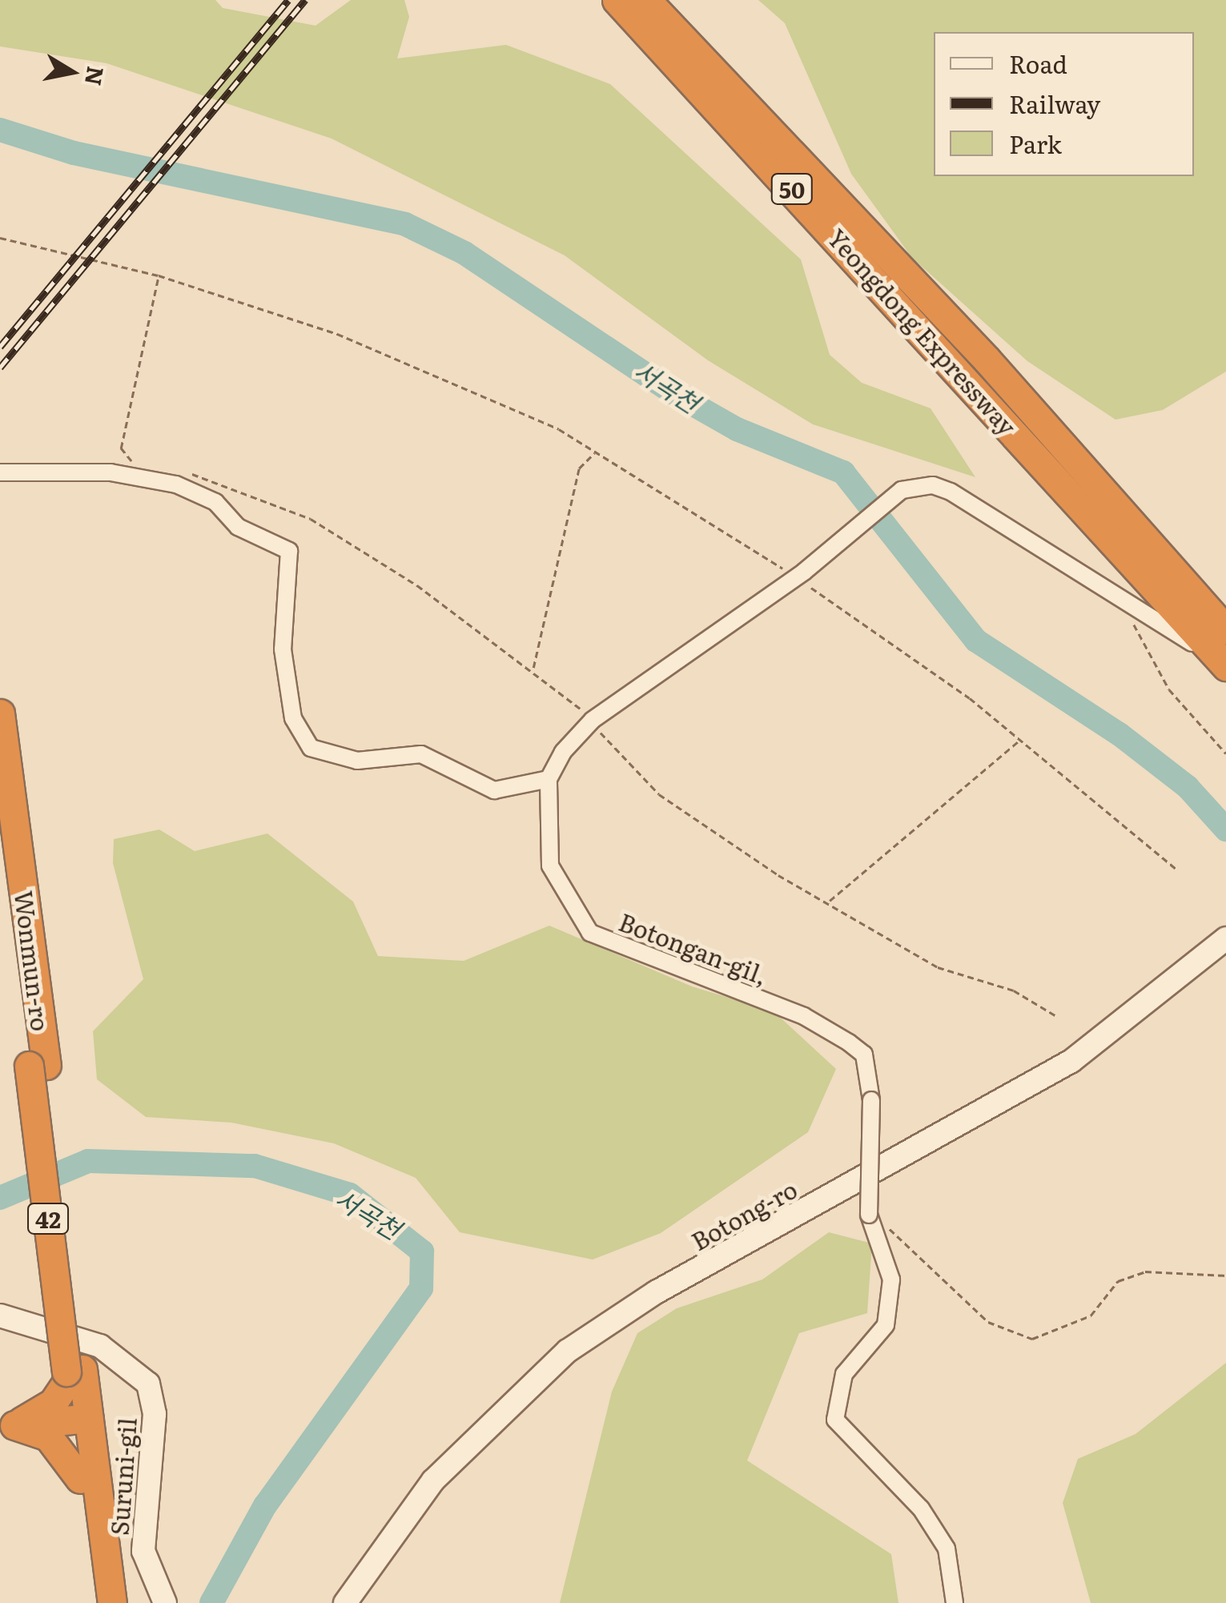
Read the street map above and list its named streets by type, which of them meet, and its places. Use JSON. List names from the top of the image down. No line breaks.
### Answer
{"streets":{"highway":["50","Yeongdong Expressway","Wonmun-ro","42"],"street":["Botongan-gil,","Botong-ro","Suruni-gil"]},"crossings":[["Wonmun-ro","42"]],"water":["서곡천"],"legend":["Road","Railway","Park"],"north":"right"}
